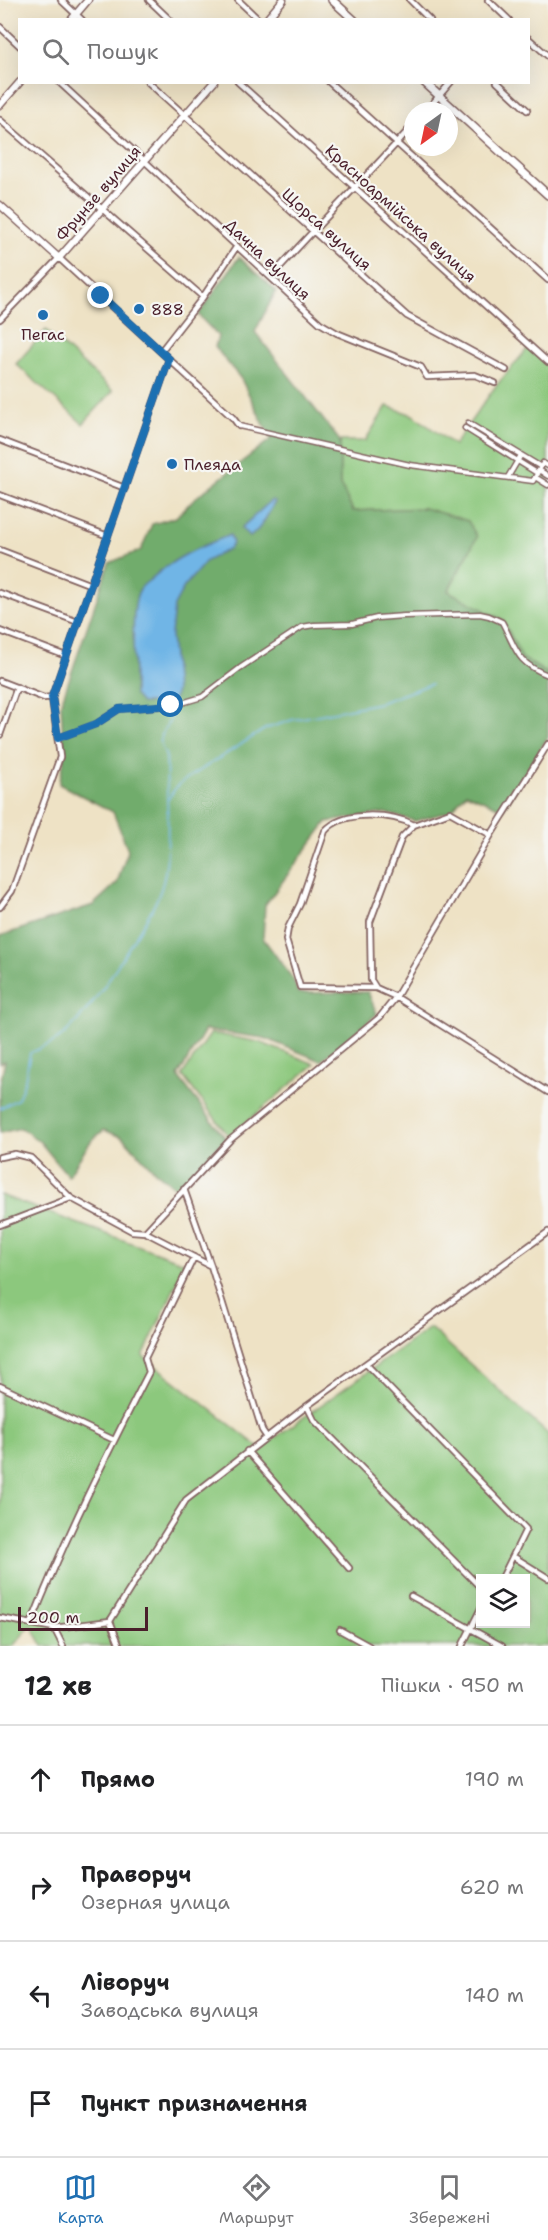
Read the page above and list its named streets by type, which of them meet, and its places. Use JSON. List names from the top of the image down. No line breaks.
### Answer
{"streets":{"street":["Фрунзе вулиця","Красноармійська вулиця","Щорса вулиця","Дачна вулиця"]},"crossings":[["Фрунзе вулиця","Щорса вулиця"],["Фрунзе вулиця","Дачна вулиця"]],"places":["888","Пегас","Плеяда"],"scale_bar":"200 m","north":"bottom left","page":{"search":"Пошук","scale":"200 m","heading":["12 хв","Пішки · 950 m"],"list":[["Прямо","190 m"],["Праворуч","Озерная улица","620 m"],["Ліворуч","Заводська вулиця","140 m"],"Пункт призначення"],"nav":["Карта","Маршрут","Збережені"]}}
